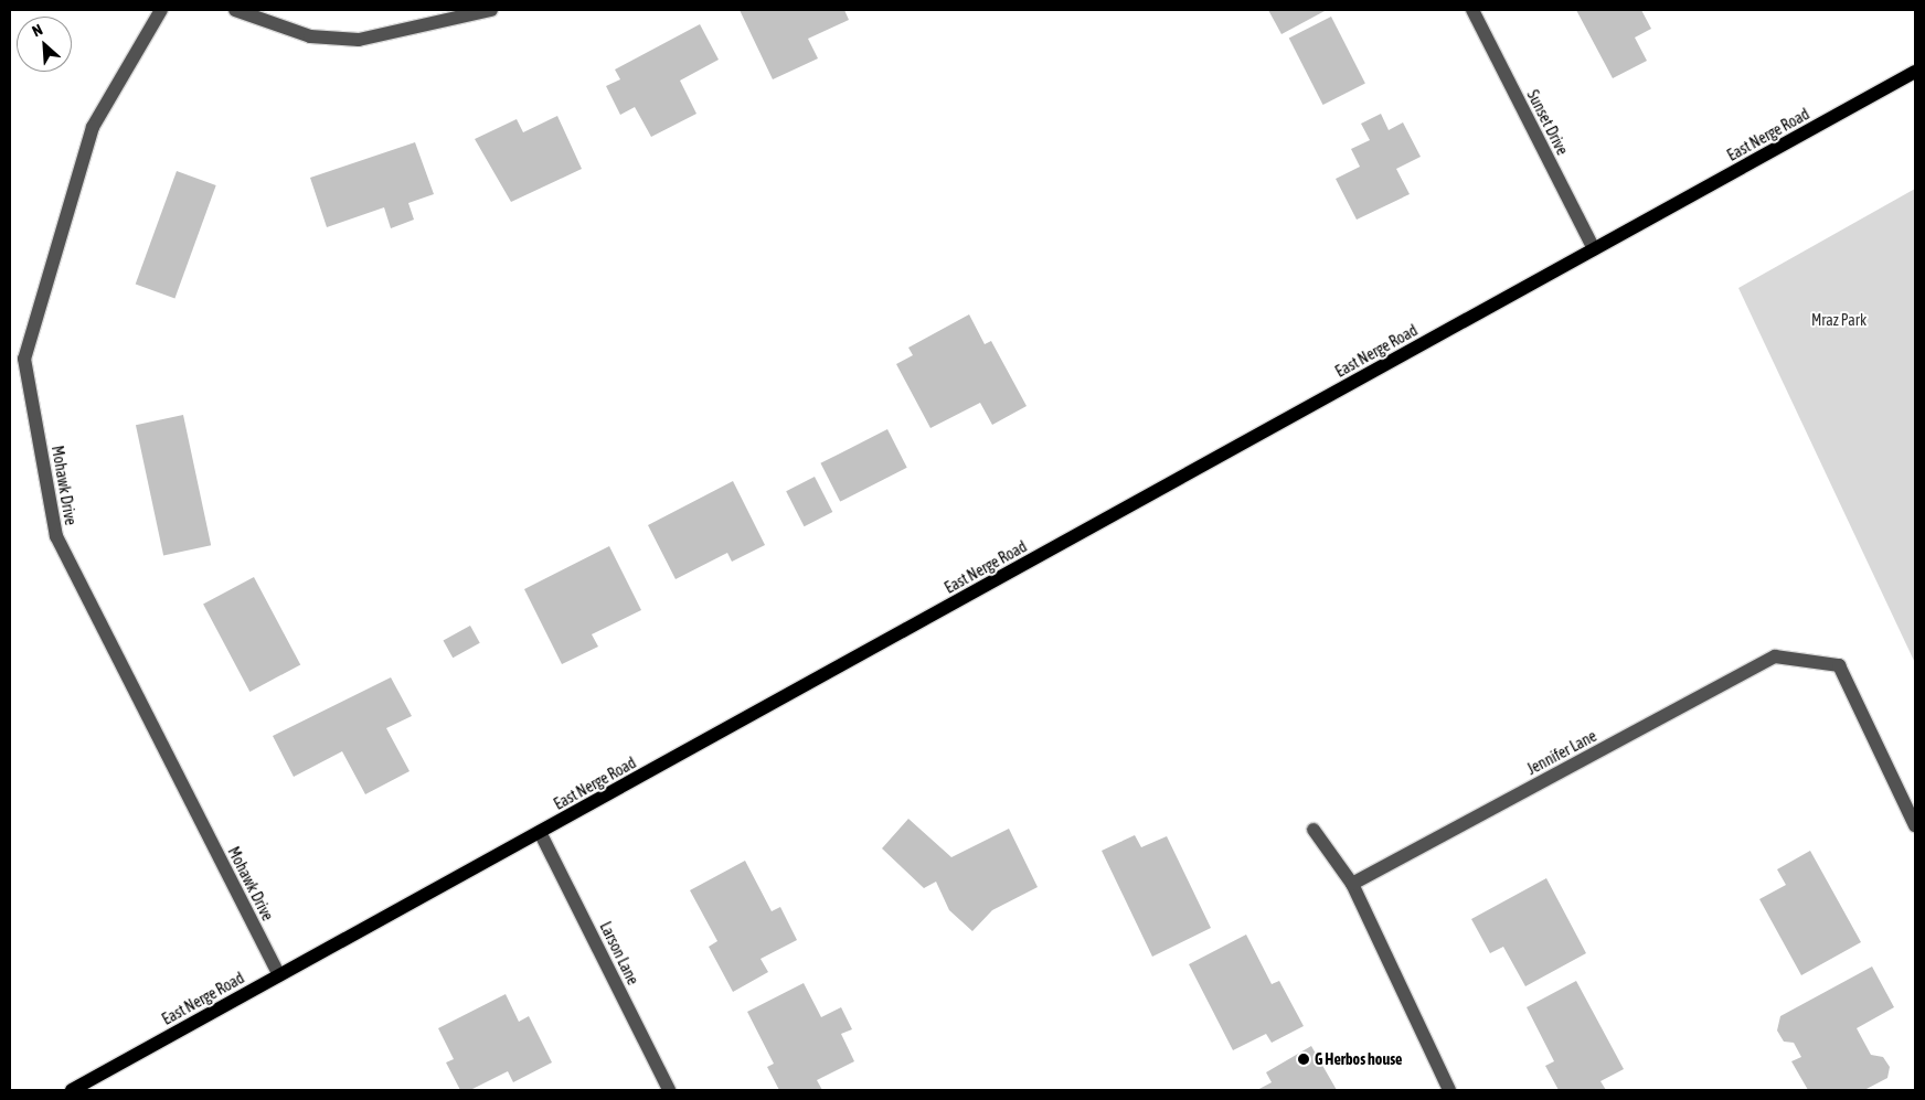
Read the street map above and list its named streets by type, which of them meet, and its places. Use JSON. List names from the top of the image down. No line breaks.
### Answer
{"streets":{"main road":["East Nerge Road"],"street":["Sunset Drive","Mohawk Drive","Jennifer Lane","Larson Lane"]},"crossings":[["Sunset Drive","East Nerge Road"],["East Nerge Road","Mohawk Drive"],["East Nerge Road","Larson Lane"]],"parks":["Mraz Park"],"places":["G Herbos house"],"north":"top left"}
